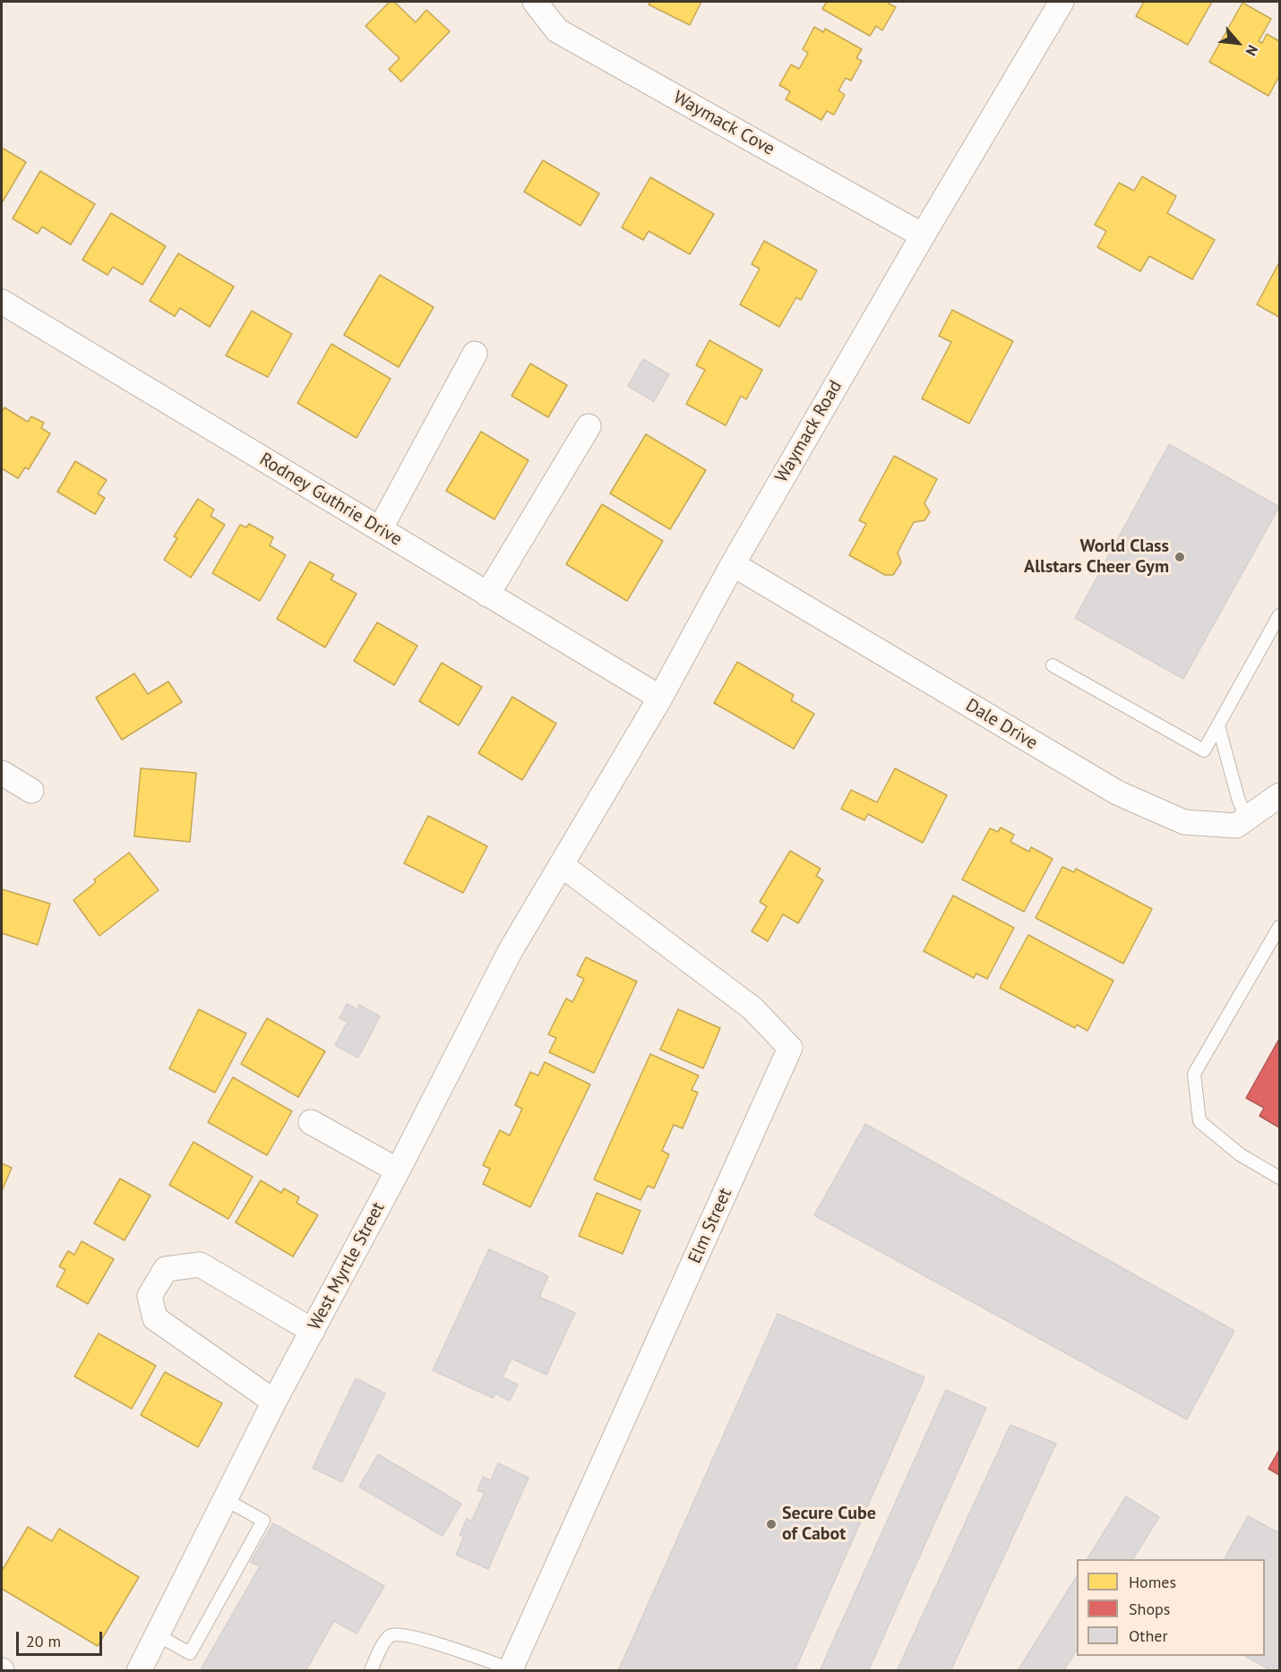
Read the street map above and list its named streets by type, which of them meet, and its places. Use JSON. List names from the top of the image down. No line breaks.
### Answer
{"streets":{"street":["Waymack Cove","Waymack Road","Rodney Guthrie Drive","Dale Drive","Elm Street","West Myrtle Street"]},"crossings":[["Waymack Cove","Waymack Road"],["Waymack Road","Rodney Guthrie Drive"],["Waymack Road","Dale Drive"],["Waymack Road","Elm Street"],["Waymack Road","West Myrtle Street"],["Elm Street","West Myrtle Street"]],"places":["World Class Allstars Cheer Gym","Secure Cube of Cabot"],"legend":["Homes","Shops","Other"],"scale_bar":"20 m","north":"bottom right"}
